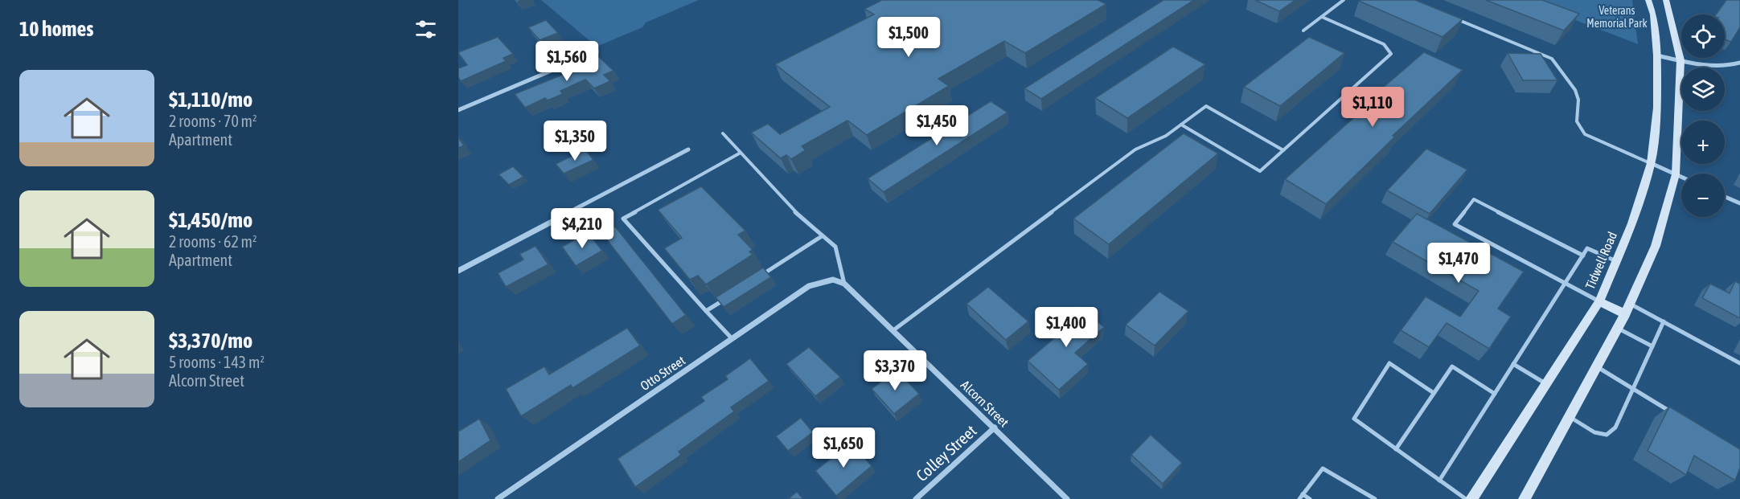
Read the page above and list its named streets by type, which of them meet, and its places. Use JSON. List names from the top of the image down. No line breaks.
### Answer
{"streets":{"main road":["Tidwell Road"],"street":["Otto Street","Alcorn Street","Colley Street"]},"crossings":[["Otto Street","Alcorn Street"],["Alcorn Street","Colley Street"]],"parks":["Veterans Memorial Park"],"page":{"heading":"10 homes","map_buttons":["+","−"],"price":["$1,500","$1,560","$1,110","$1,450","$1,350","$4,210","$1,470","$1,400","$3,370","$1,650"],"list":[{"name":"$1,110/mo","note":"2 rooms · 70 m² · Apartment"},{"name":"$1,450/mo","note":"2 rooms · 62 m² · Apartment"},{"name":"$3,370/mo","note":"5 rooms · 143 m² · Alcorn Street"}]}}
